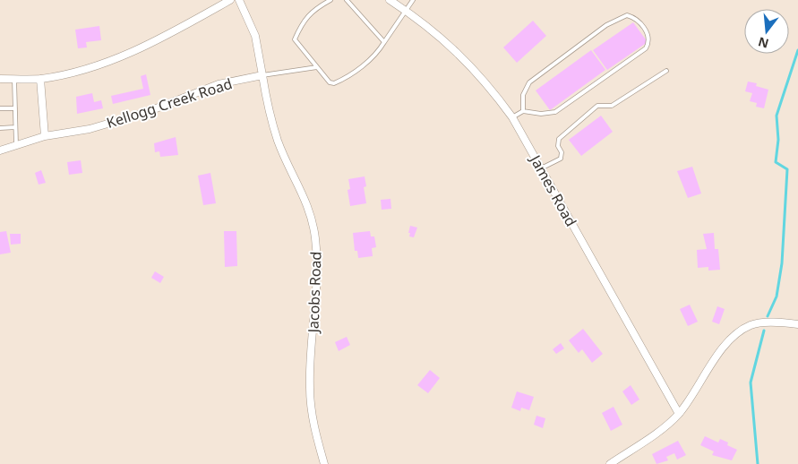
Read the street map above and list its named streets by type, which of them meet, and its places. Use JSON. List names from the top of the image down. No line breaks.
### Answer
{"streets":{"street":["Kellogg Creek Road","James Road","Jacobs Road"]},"crossings":[["Kellogg Creek Road","Jacobs Road"]],"north":"bottom"}
